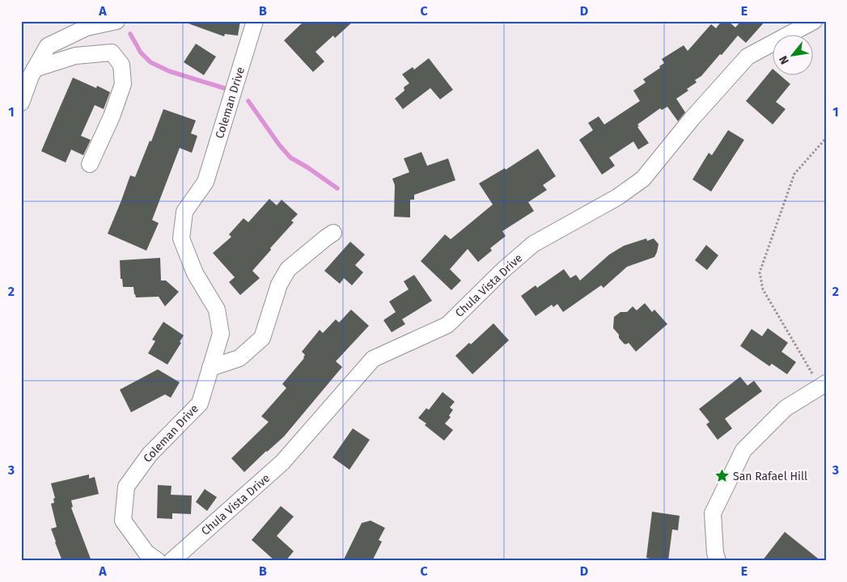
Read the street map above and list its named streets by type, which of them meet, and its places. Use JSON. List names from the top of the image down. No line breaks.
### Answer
{"streets":{"street":["Coleman Drive","Chula Vista Drive"]},"places":{"place":["San Rafael Hill"]},"north":"bottom left","grid":{"columns":["A","B","C","D","E"],"rows":["1","2","3"]}}
